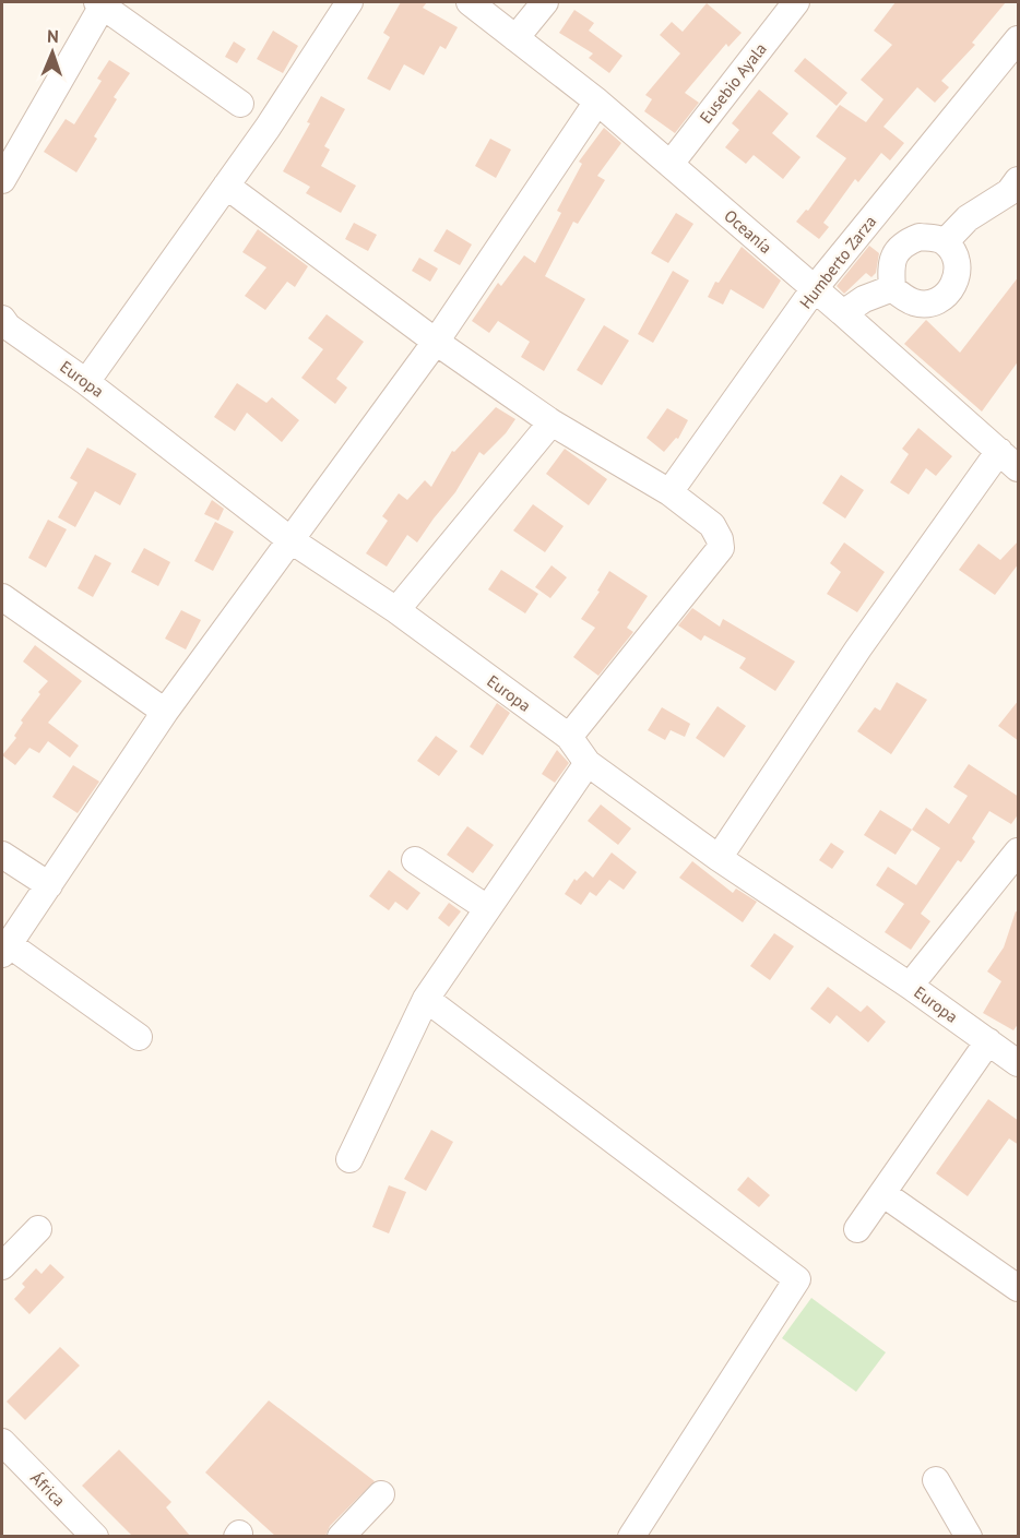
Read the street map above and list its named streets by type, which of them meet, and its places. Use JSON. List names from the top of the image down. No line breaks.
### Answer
{"streets":{"street":["Eusebio Ayala","Oceanía","Humberto Zarza","Europa","África"]},"crossings":[["Eusebio Ayala","Oceanía"],["Oceanía","Humberto Zarza"]],"north":"top"}
